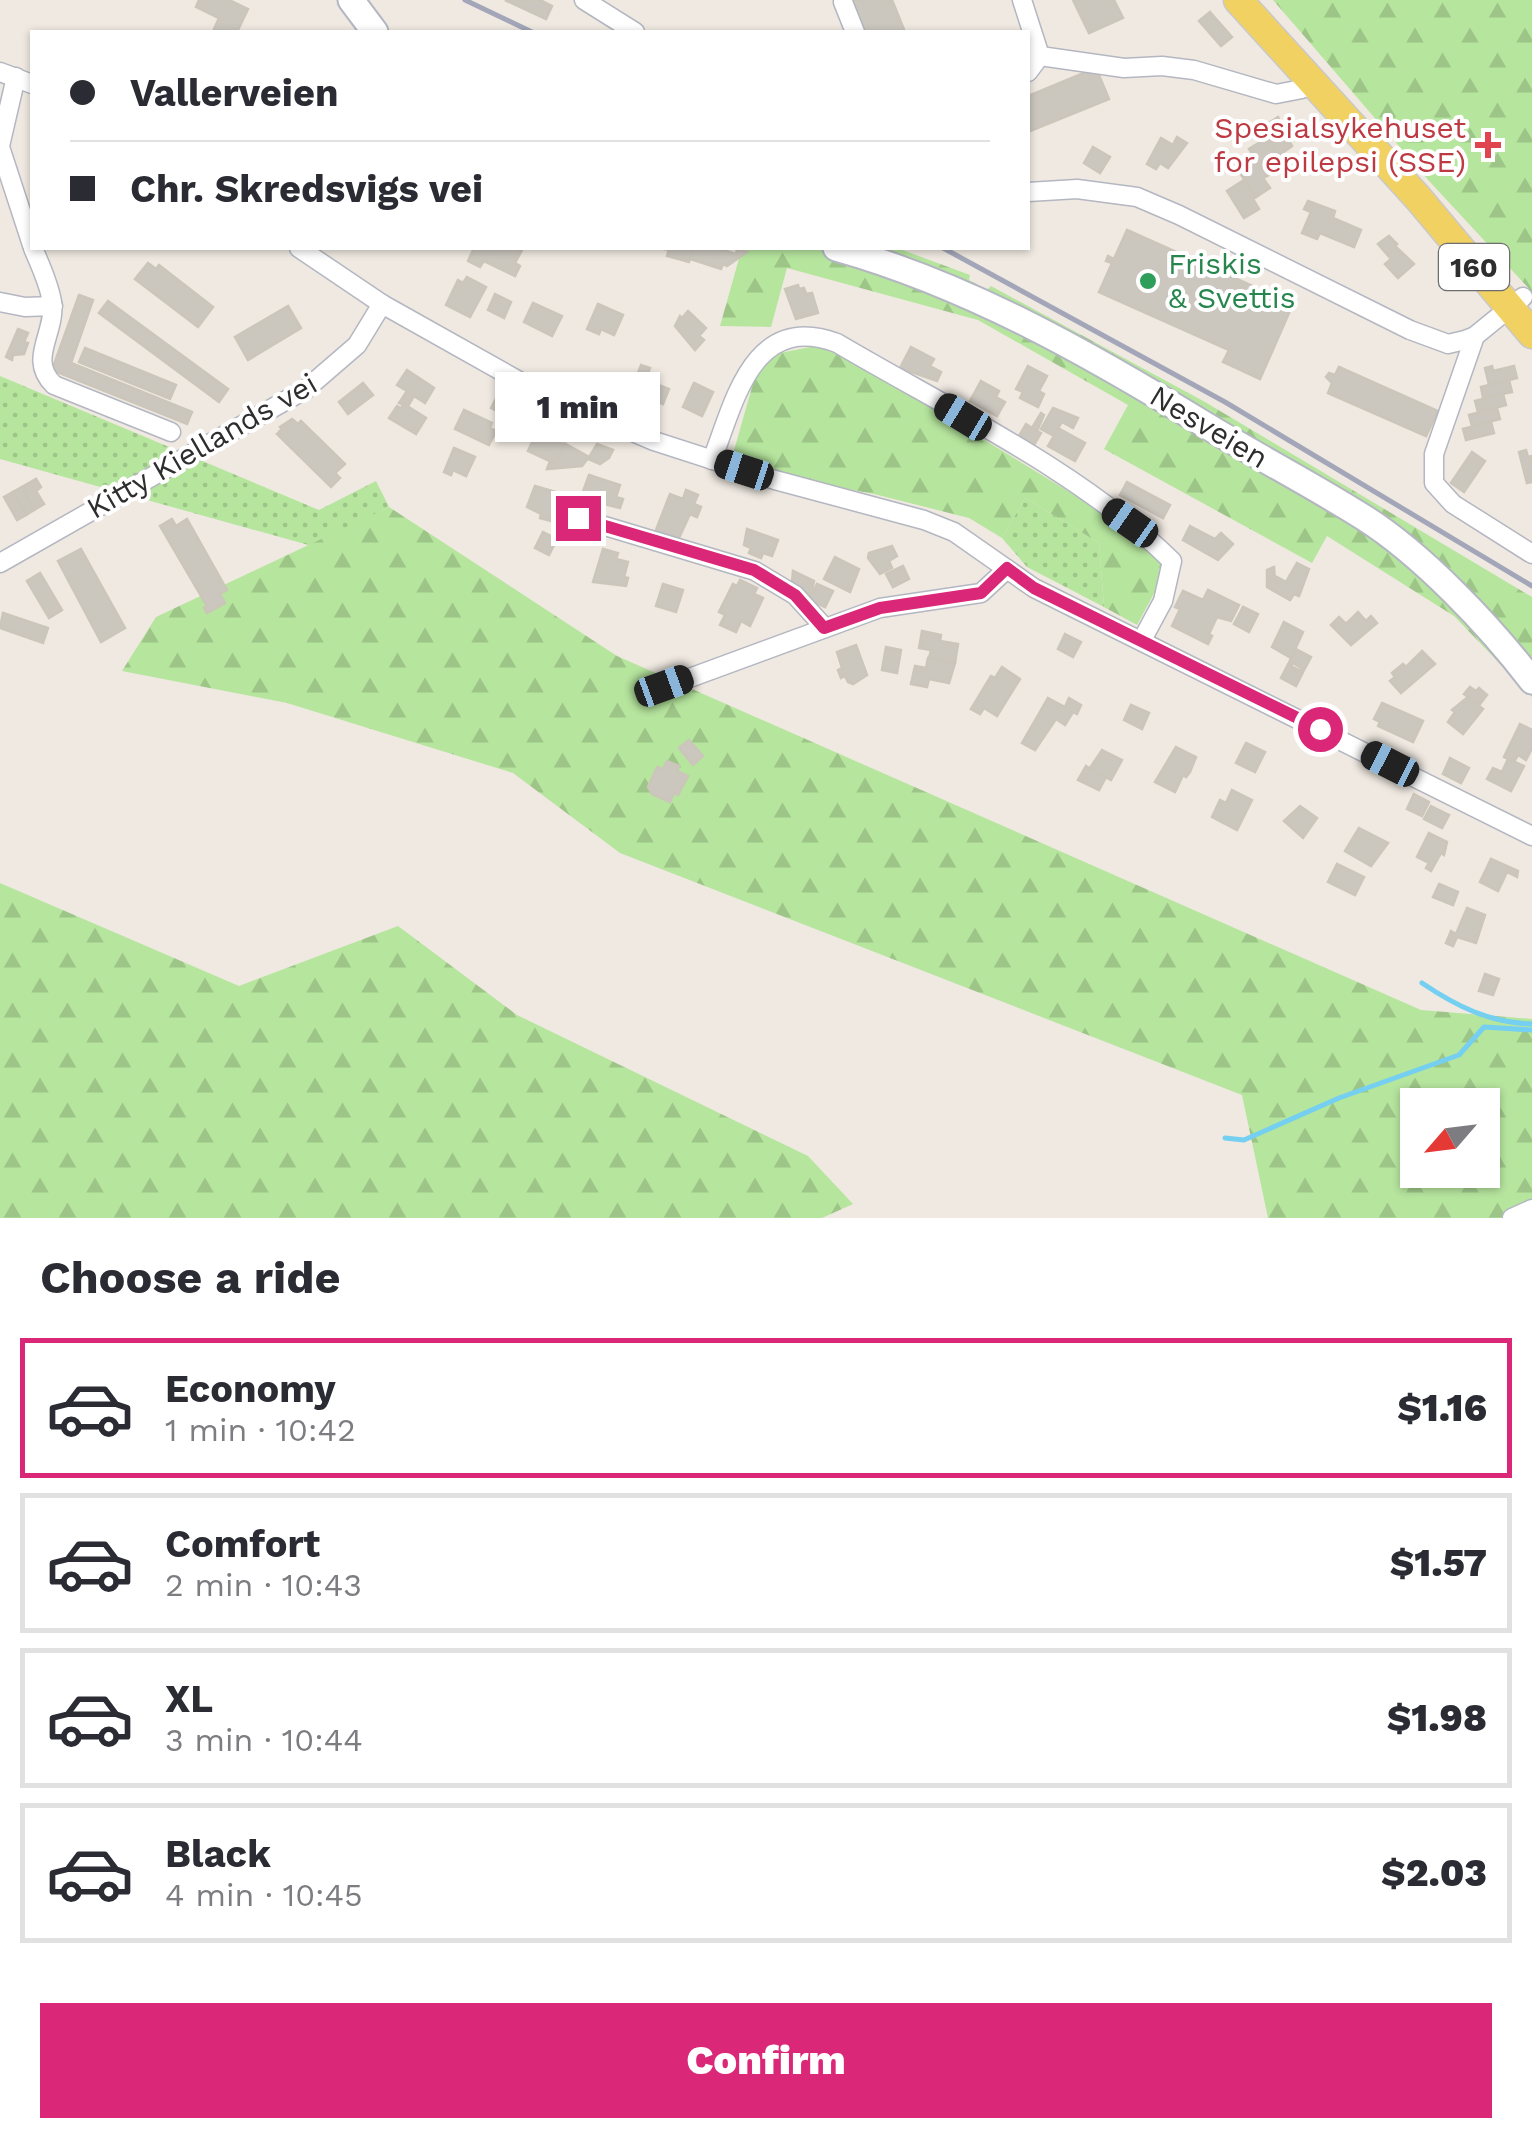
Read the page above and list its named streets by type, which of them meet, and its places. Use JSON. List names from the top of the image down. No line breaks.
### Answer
{"streets":{"main road":["160"],"street":["Nesveien","Kitty Kiellands vei"]},"places":{"health":["Spesialsykehuset for epilepsi (SSE)"],"other":["Friskis & Svettis"]},"north":"bottom left","page":{"banner":["Vallerveien","Chr. Skredsvigs vei"],"bubble":"1 min","heading":"Choose a ride","list":[{"name":"Economy","note":"1 min · 10:42","value":"$1.16"},{"name":"Comfort","note":"2 min · 10:43","value":"$1.57"},{"name":"XL","note":"3 min · 10:44","value":"$1.98"},{"name":"Black","note":"4 min · 10:45","value":"$2.03"}],"buttons":"Confirm"}}
